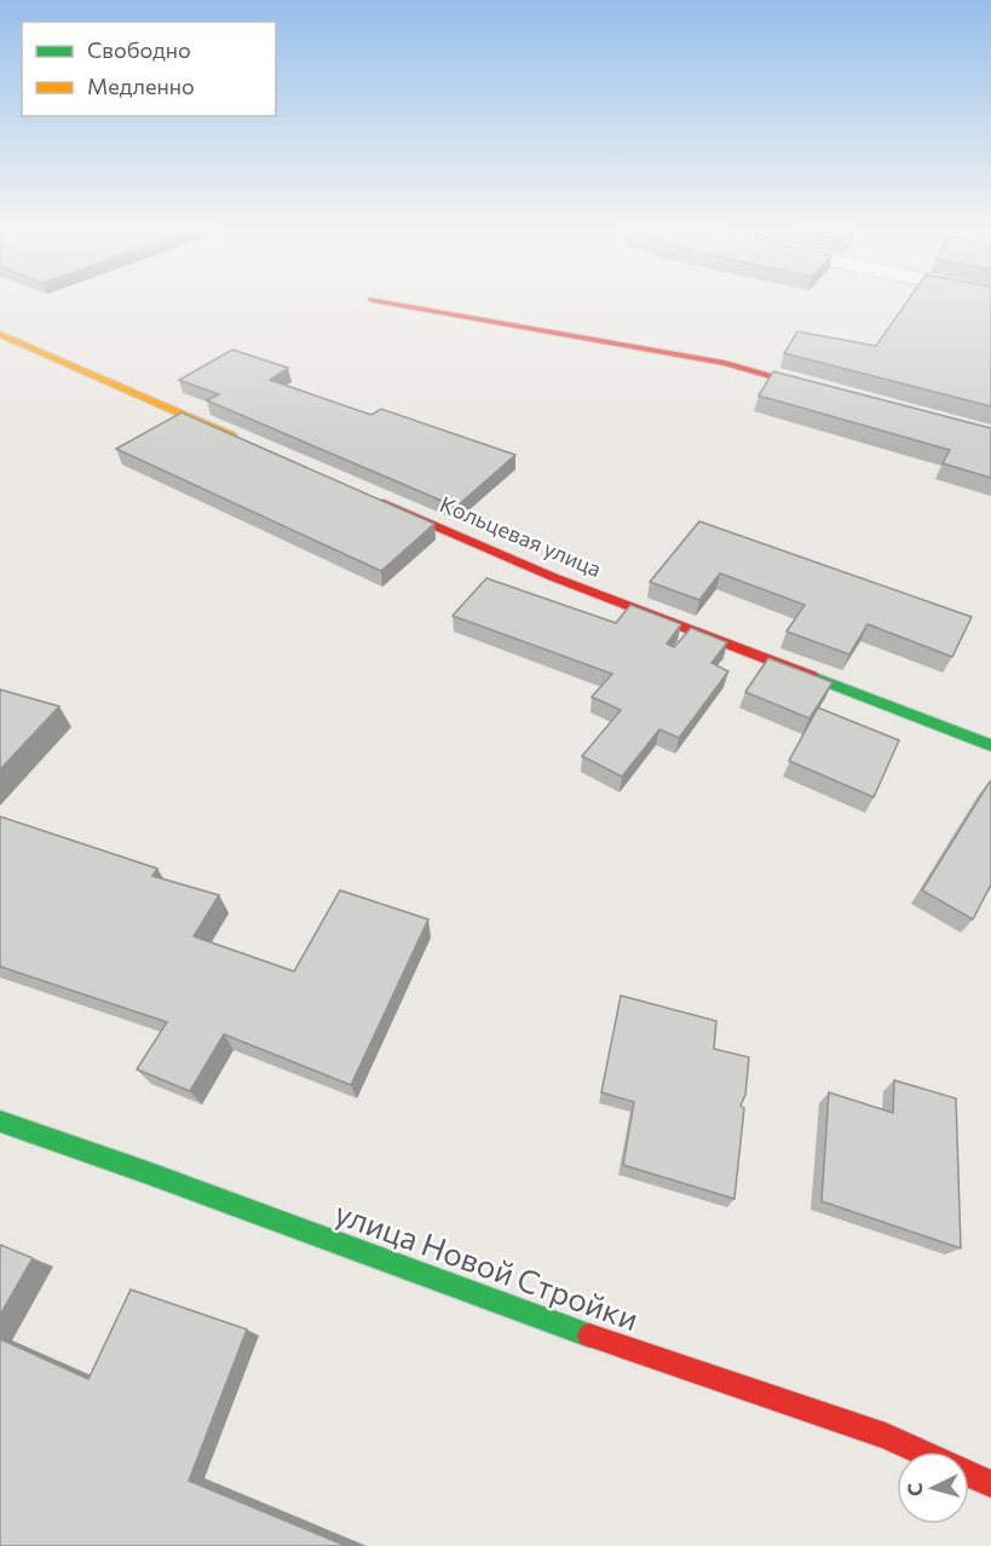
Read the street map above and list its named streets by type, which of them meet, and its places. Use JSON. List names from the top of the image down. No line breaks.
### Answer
{"streets":{"street":["Кольцевая улица","улица Новой Стройки"]},"legend":["Свободно","Медленно"],"north":"left"}
